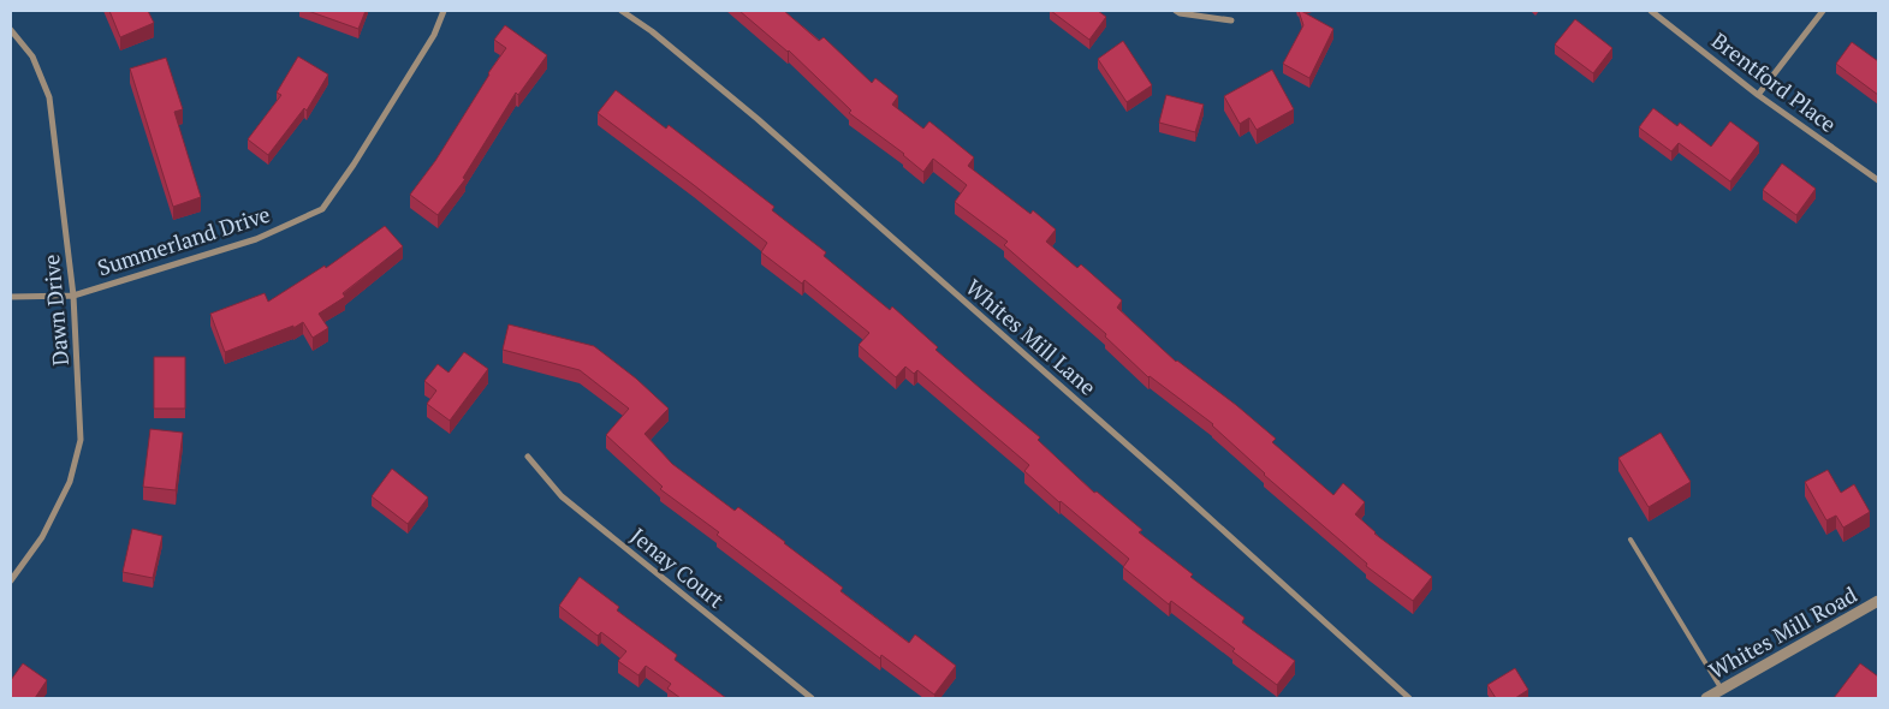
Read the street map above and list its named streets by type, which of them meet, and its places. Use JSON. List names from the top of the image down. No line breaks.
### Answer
{"streets":{"street":["Brentford Place","Summerland Drive","Dawn Drive","Whites Mill Lane","Jenay Court","Whites Mill Road"]},"crossings":[["Summerland Drive","Dawn Drive"]]}
